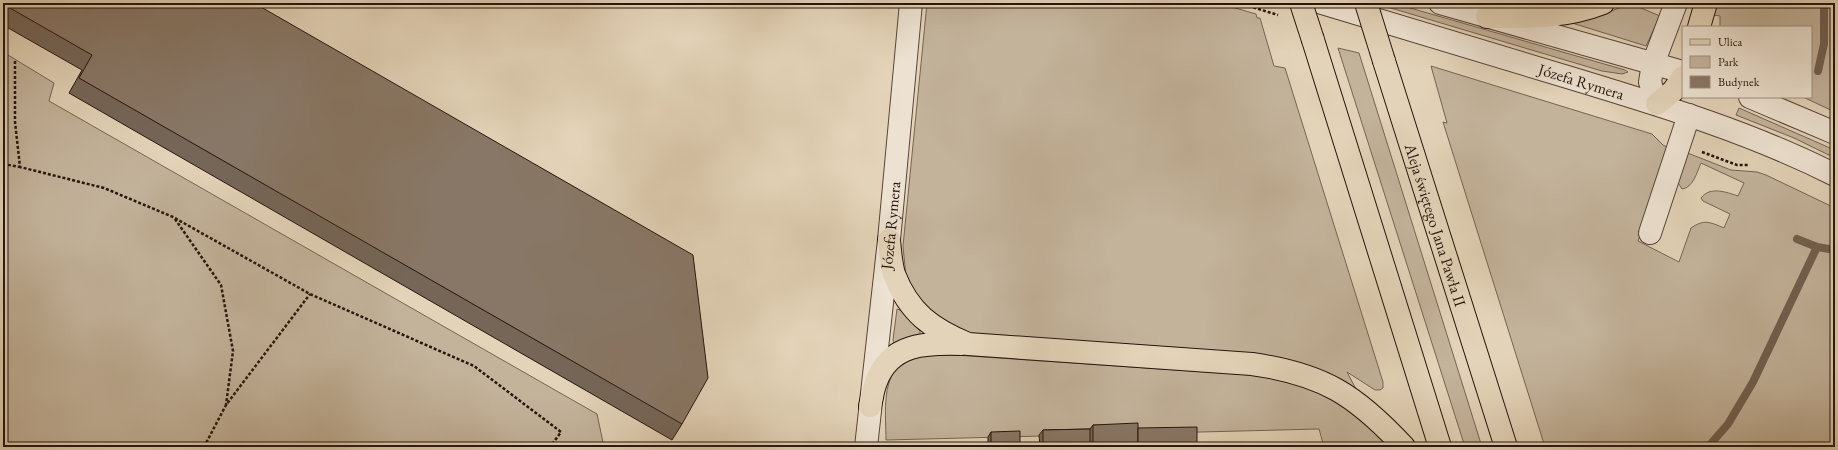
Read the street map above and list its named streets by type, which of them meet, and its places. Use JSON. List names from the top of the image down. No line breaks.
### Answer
{"streets":{"main road":["Aleja świętego Jana Pawła II"],"street":["Józefa Rymera"]},"legend":["Ulica","Park","Budynek"]}
